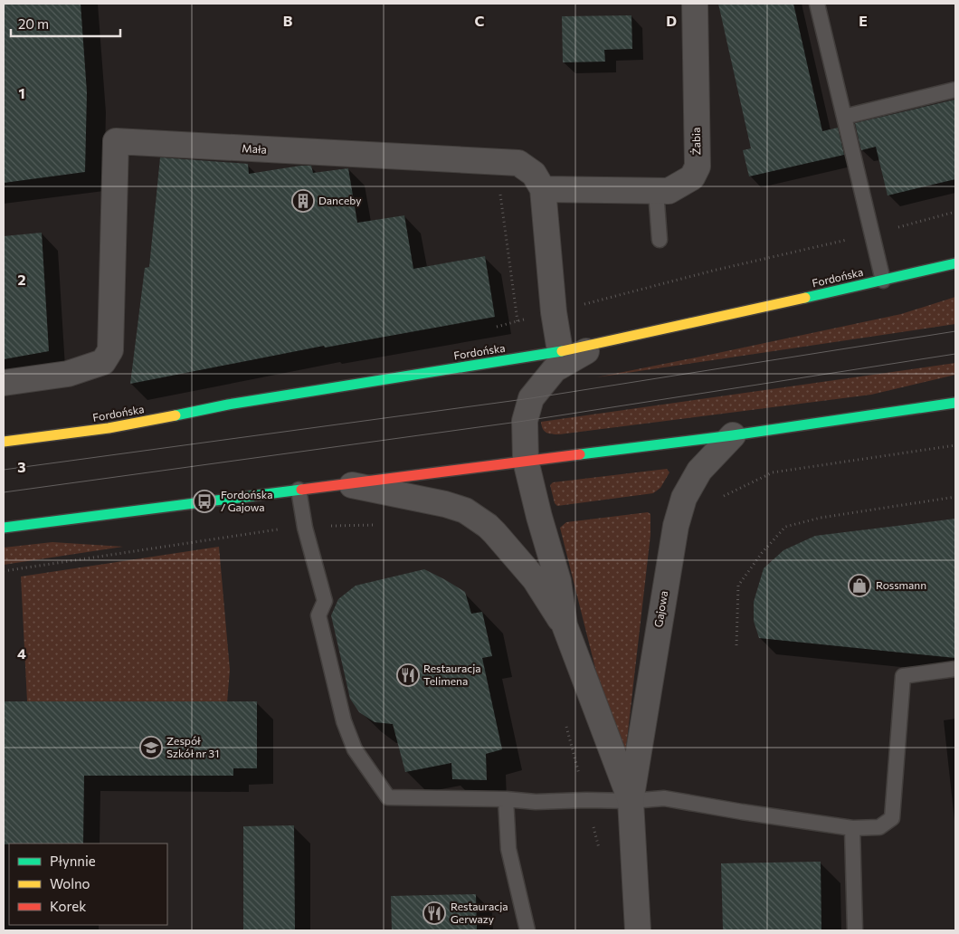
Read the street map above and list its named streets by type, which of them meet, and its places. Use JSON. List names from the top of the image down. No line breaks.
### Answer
{"streets":{"main road":["Fordońska"],"street":["Żabia","Mała","Gajowa"]},"crossings":[["Żabia","Mała"],["Fordońska","Gajowa"]],"places":{"building":["Danceby"],"bus stop":["Fordońska / Gajowa"],"shop":["Rossmann"],"restaurant":["Restauracja Telimena","Restauracja Gerwazy"],"school or university":["Zespół Szkół nr 31"]},"legend":["Płynnie","Wolno","Korek"],"scale_bar":"20 m","grid":{"columns":["B","C","D","E"],"rows":["1","2","3","4"]}}
